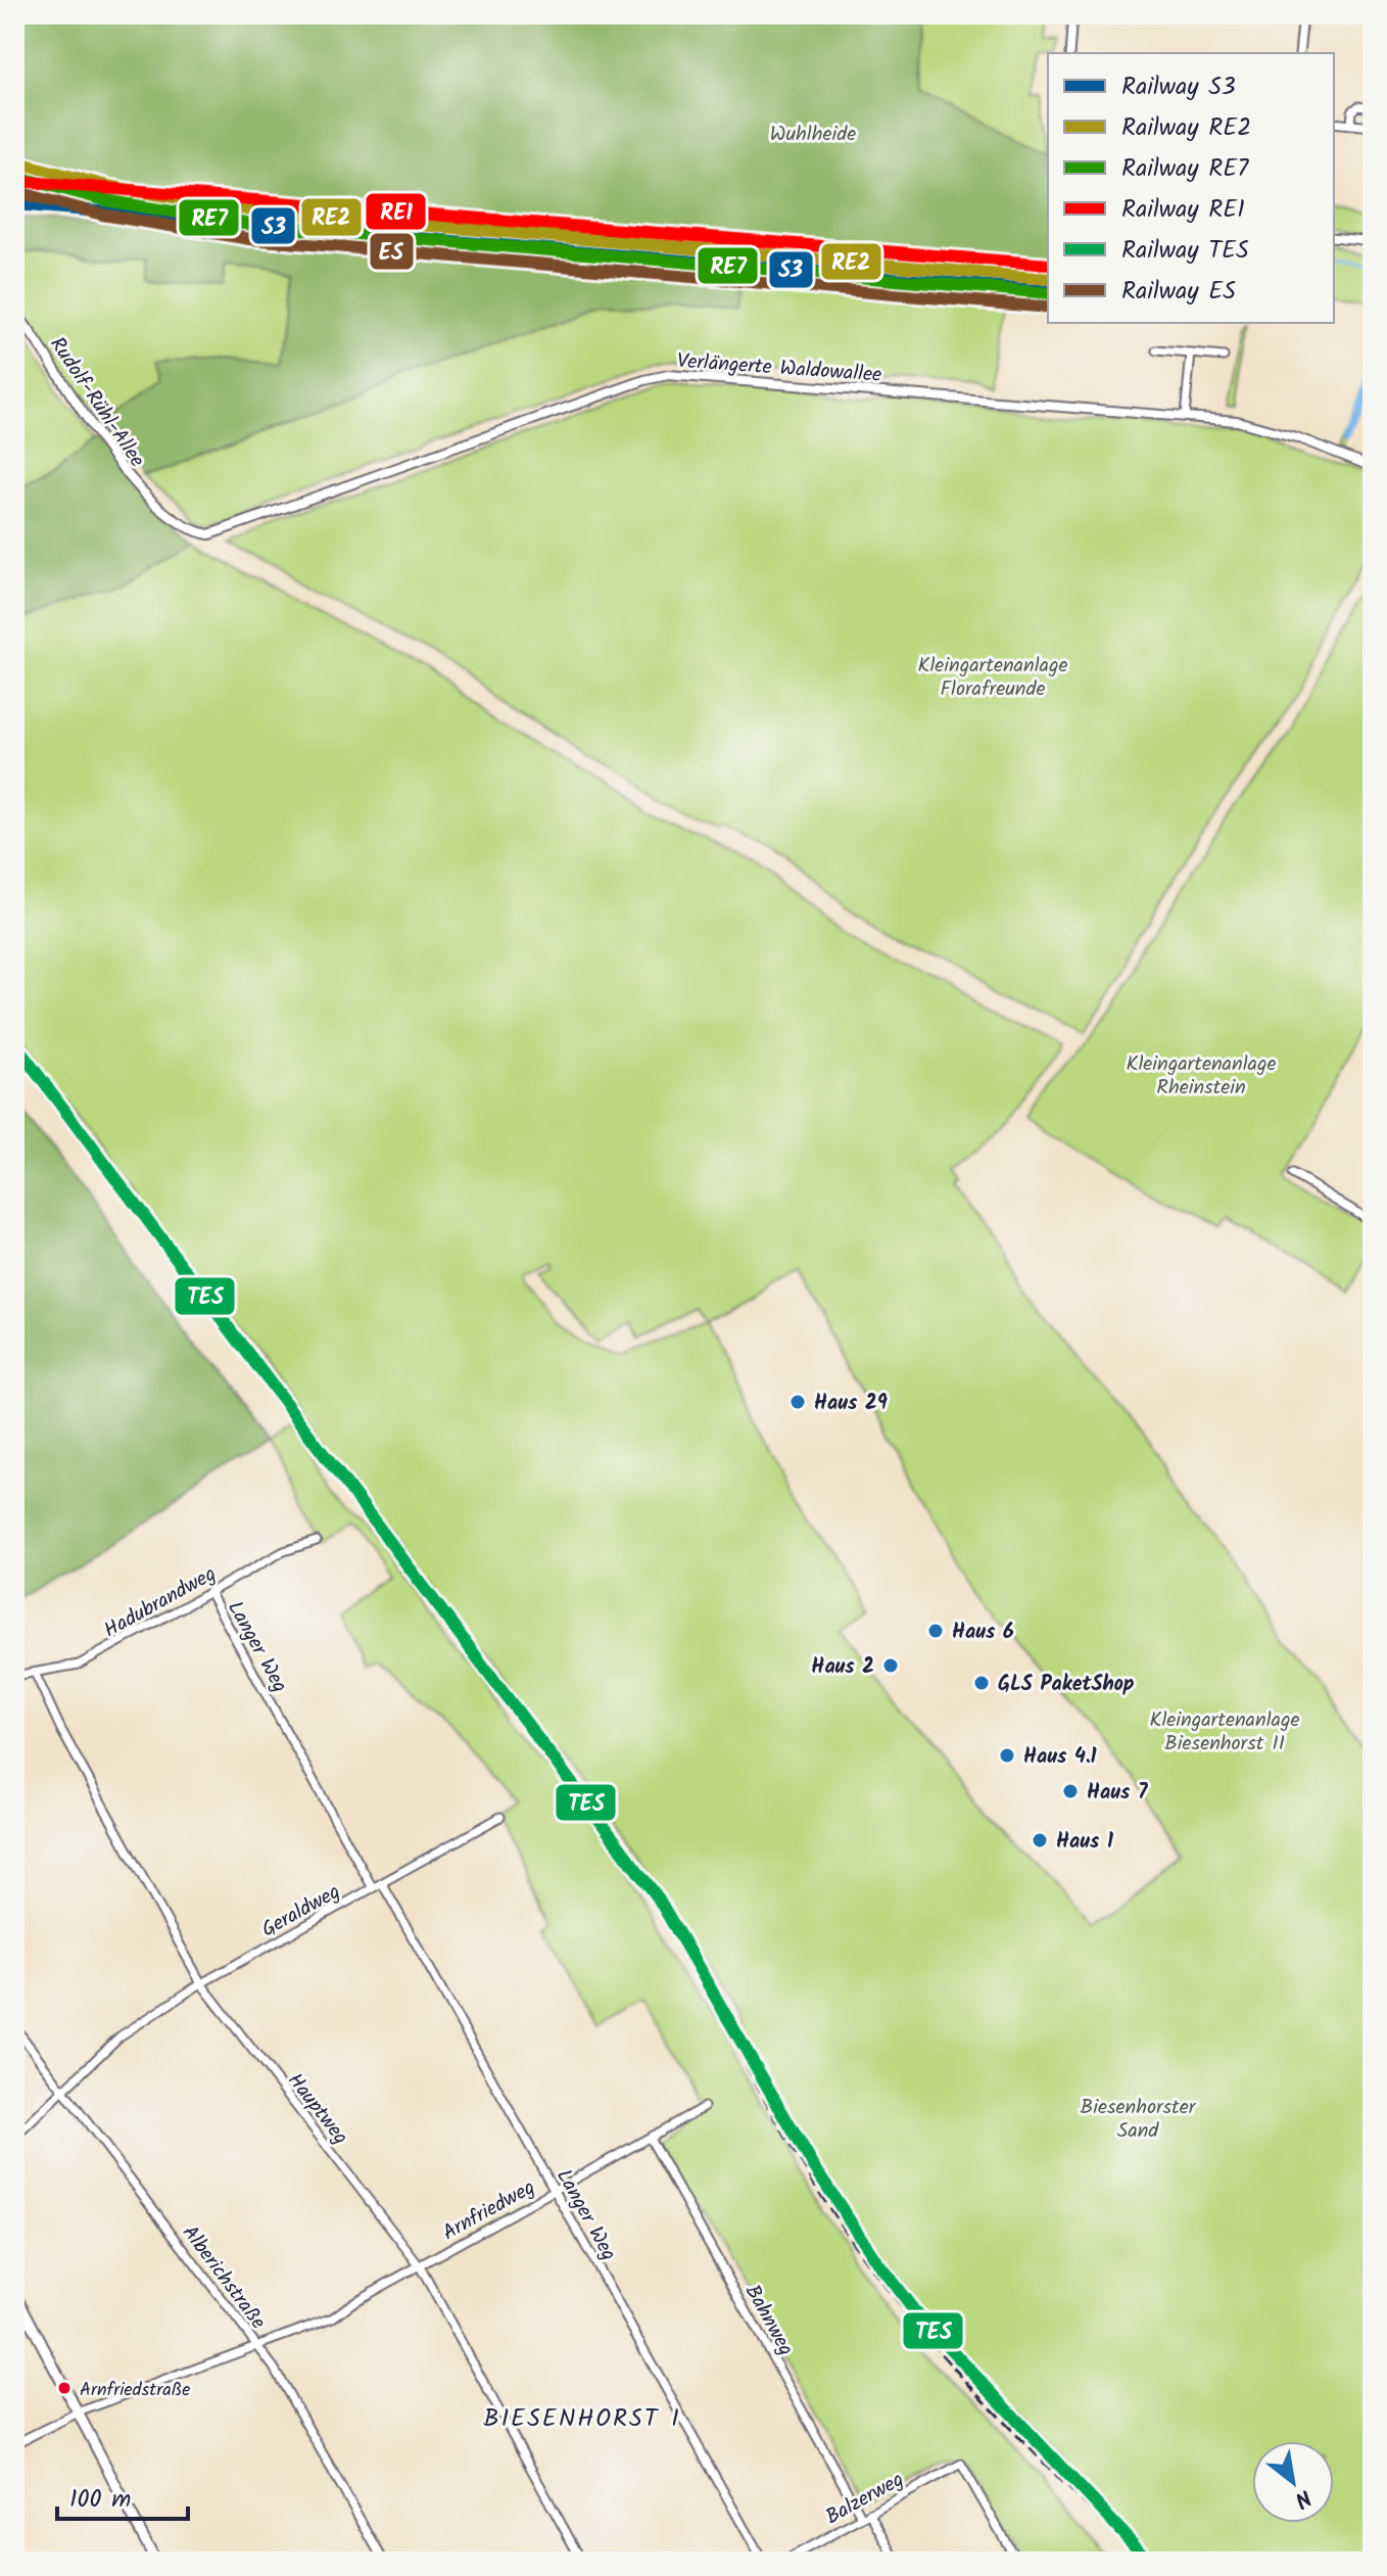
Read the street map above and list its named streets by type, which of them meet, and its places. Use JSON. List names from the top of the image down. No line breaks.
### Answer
{"streets":{"street":["Verlängerte Waldowallee","Rudolf-Rühl-Allee","Hadubrandweg","Langer Weg","Geraldweg","Hauptweg","Arnfriedweg","Alberichstraße","Bahnweg","Balzerweg"]},"crossings":[["Verlängerte Waldowallee","Rudolf-Rühl-Allee"],["Hadubrandweg","Langer Weg"],["Hadubrandweg","Hauptweg"],["Langer Weg","Geraldweg"],["Langer Weg","Arnfriedweg"],["Geraldweg","Hauptweg"],["Geraldweg","Alberichstraße"],["Hauptweg","Arnfriedweg"],["Arnfriedweg","Alberichstraße"],["Arnfriedweg","Bahnweg"],["Bahnweg","Balzerweg"]],"districts":["BIESENHORST I"],"parks":["Wuhlheide","Kleingartenanlage Florafreunde","Kleingartenanlage Rheinstein","Kleingartenanlage Biesenhorst II","Biesenhorster Sand"],"places":["Haus 29","Haus 6","Haus 2","GLS PaketShop","Haus 4.1","Haus 7","Haus 1","Arnfriedstraße"],"lines":["rail line RE2","rail line RE7","rail line RE1","rail line ES","rail line S3","rail line TES"],"legend":["Railway S3","Railway RE2","Railway RE7","Railway RE1","Railway TES","Railway ES"],"scale_bar":"100 m","north":"bottom right"}
